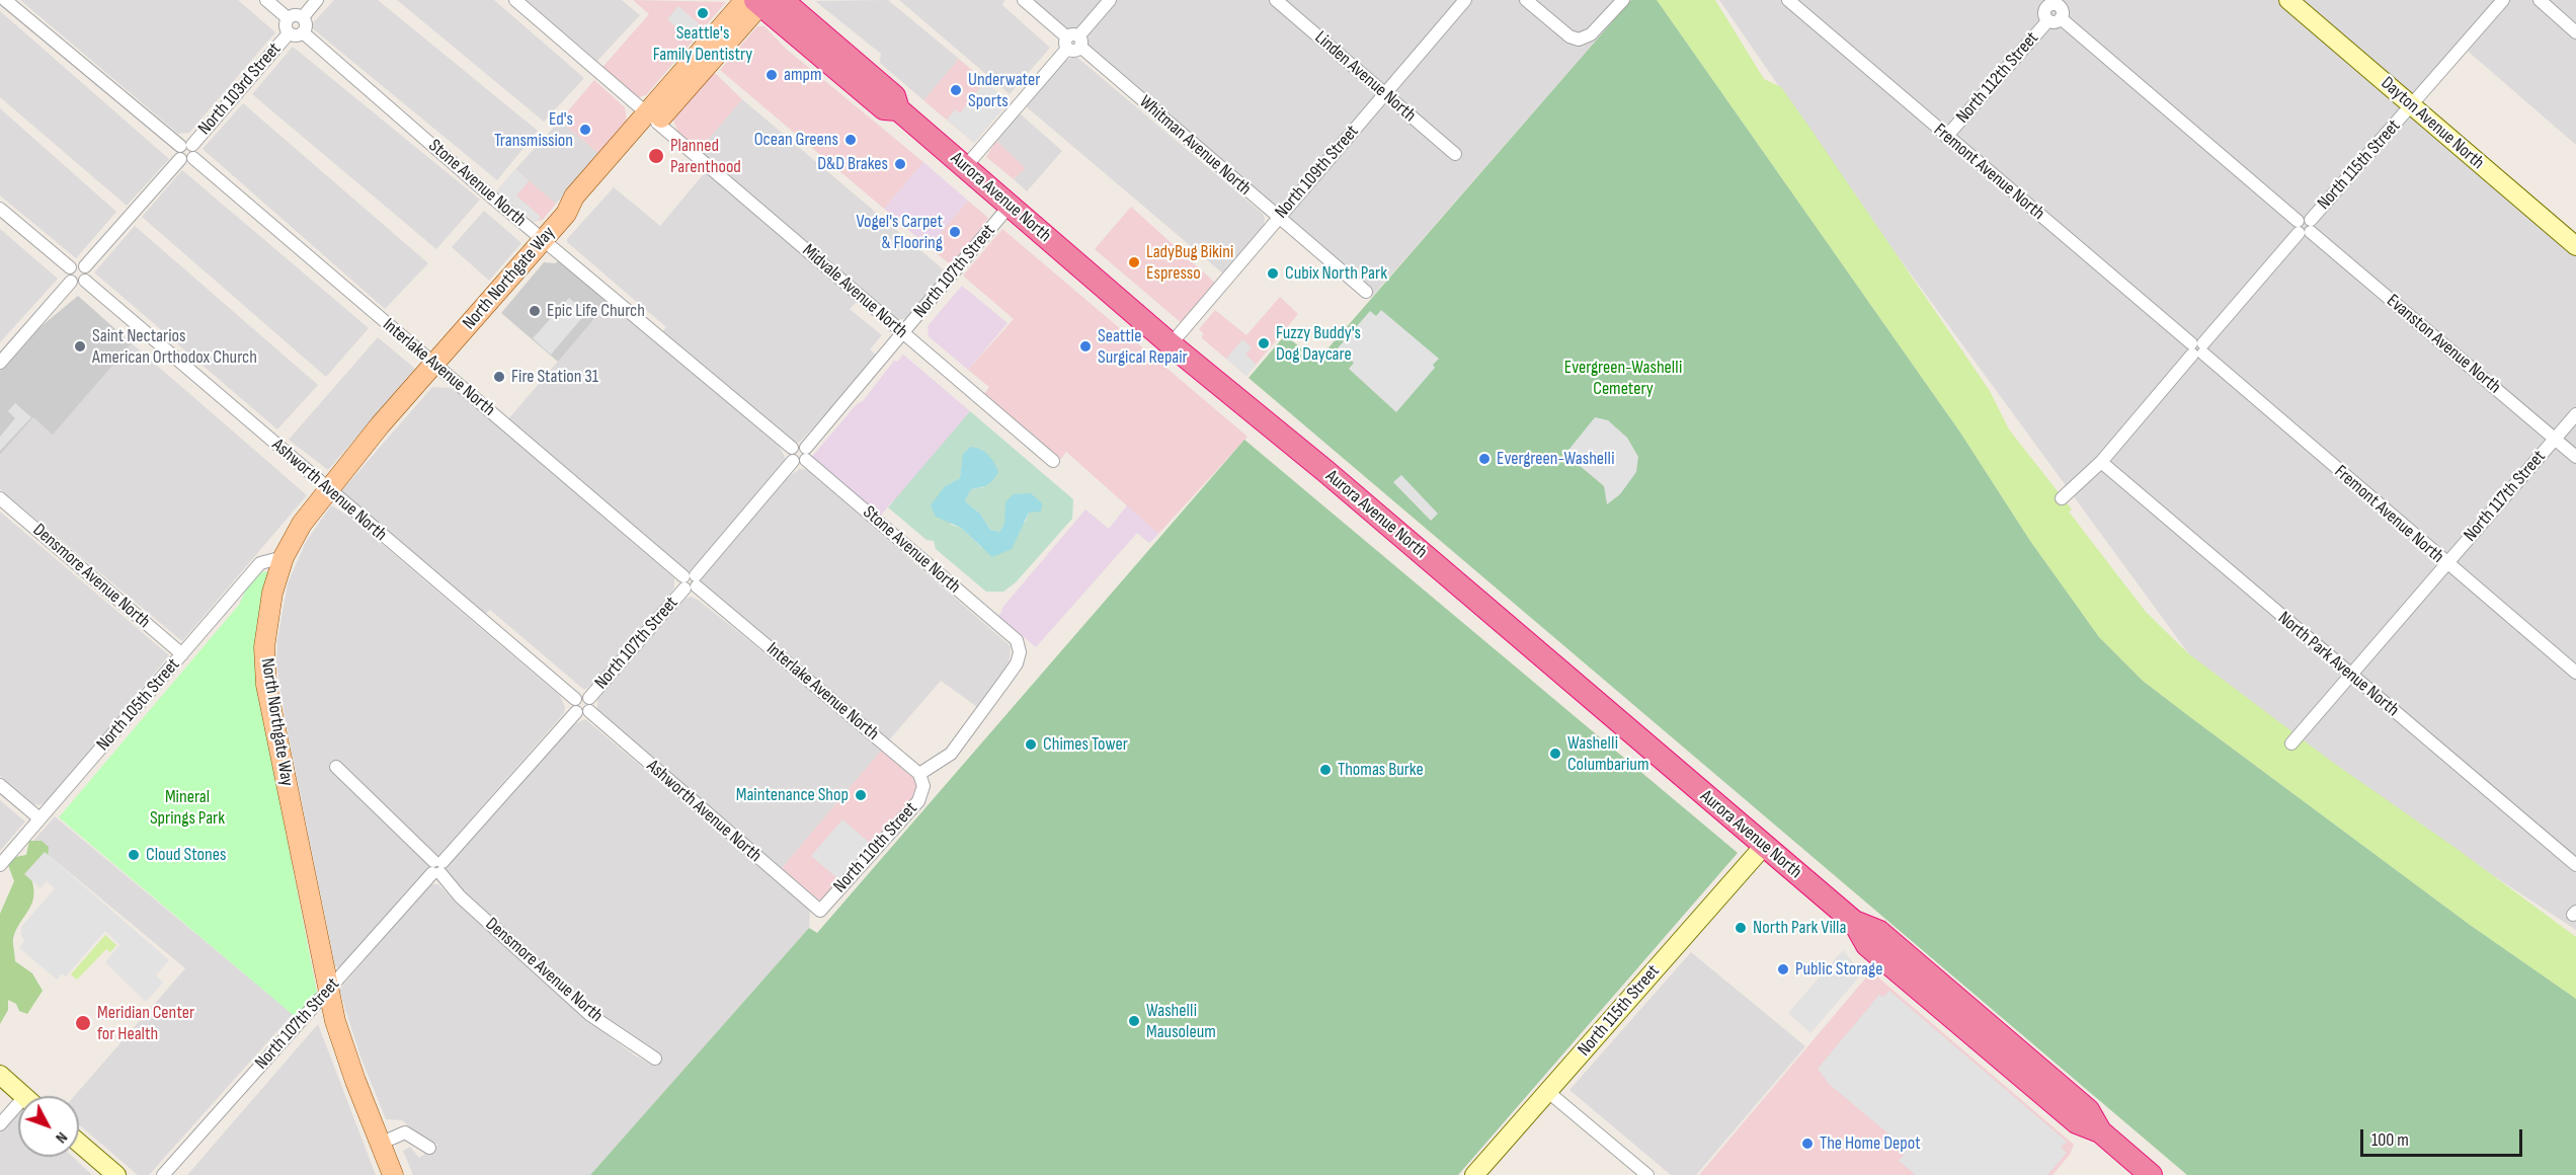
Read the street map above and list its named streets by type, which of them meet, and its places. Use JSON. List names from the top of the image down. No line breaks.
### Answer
{"streets":{"highway":["Aurora Avenue North"],"main road":["North Northgate Way"],"street":["Linden Avenue North","North 112th Street","North 103rd Street","Dayton Avenue North","Whitman Avenue North","North 115th Street","North 109th Street","Fremont Avenue North","Stone Avenue North","North 107th Street","Midvale Avenue North","Evanston Avenue North","Interlake Avenue North","Ashworth Avenue North","North 117th Street","Densmore Avenue North","North Park Avenue North","North 105th Street","North 110th Street"]},"crossings":[["Linden Avenue North","North 109th Street"],["North 112th Street","Fremont Avenue North"],["North 112th Street","Evanston Avenue North"],["North 103rd Street","Stone Avenue North"],["North 103rd Street","Interlake Avenue North"],["North 103rd Street","Ashworth Avenue North"],["Dayton Avenue North","North 115th Street"],["Whitman Avenue North","North 109th Street"],["North 115th Street","Fremont Avenue North"],["North 115th Street","Aurora Avenue North"],["North 115th Street","Evanston Avenue North"],["North 115th Street","North Park Avenue North"],["North 109th Street","Aurora Avenue North"],["Fremont Avenue North","North 117th Street"],["Stone Avenue North","North 107th Street"],["Stone Avenue North","North Northgate Way"],["Stone Avenue North","North 110th Street"],["Aurora Avenue North","North 107th Street"],["Aurora Avenue North","North Northgate Way"],["North 107th Street","North Northgate Way"],["North 107th Street","Midvale Avenue North"],["North 107th Street","Interlake Avenue North"],["North 107th Street","Ashworth Avenue North"],["North 107th Street","Densmore Avenue North"],["North Northgate Way","Midvale Avenue North"],["North Northgate Way","Interlake Avenue North"],["North Northgate Way","Ashworth Avenue North"],["North Northgate Way","North 105th Street"],["Evanston Avenue North","North 117th Street"],["Interlake Avenue North","North 110th Street"],["Ashworth Avenue North","North 110th Street"],["North 117th Street","North Park Avenue North"],["Densmore Avenue North","North 105th Street"]],"parks":["Evergreen-Washelli Cemetery","Mineral Springs Park"],"places":["Seattle's Family Dentistry","ampm","Underwater Sports","Ed's Transmission","Ocean Greens","Planned Parenthood","D&D Brakes","Vogel's Carpet & Flooring","LadyBug Bikini Espresso","Cubix North Park","Epic Life Church","Fuzzy Buddy's Dog Daycare","Saint Nectarios American Orthodox Church","Seattle Surgical Repair","Fire Station 31","Evergreen-Washelli","Chimes Tower","Washelli Columbarium","Thomas Burke","Maintenance Shop","Cloud Stones","North Park Villa","Public Storage","Washelli Mausoleum","Meridian Center for Health","The Home Depot"],"scale_bar":"100 m","north":"bottom right"}
